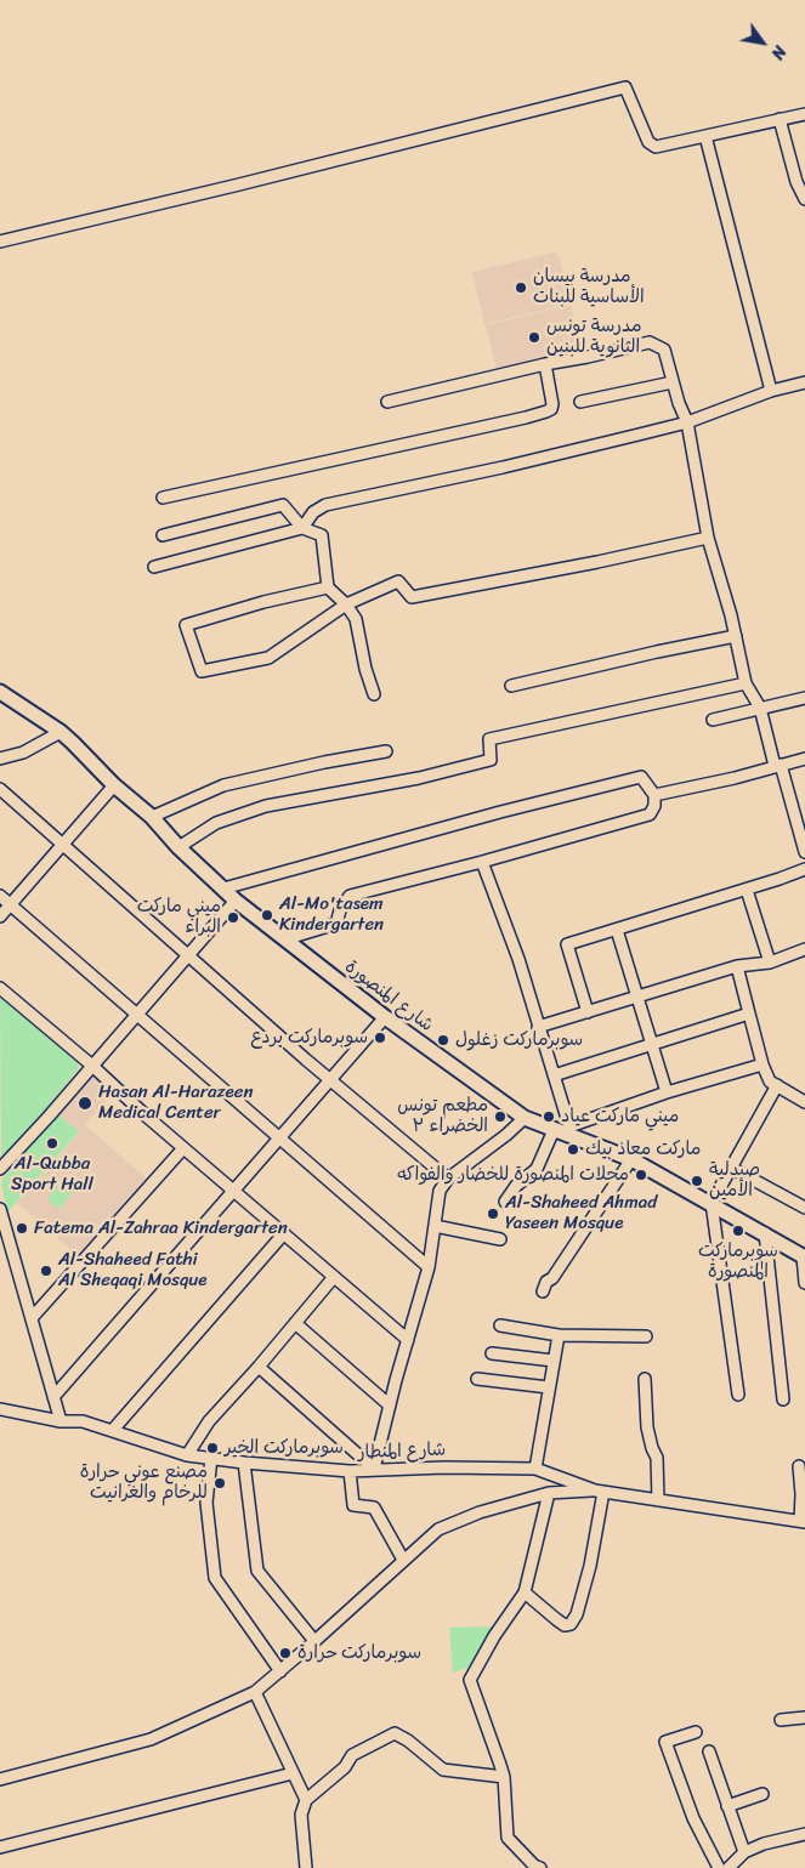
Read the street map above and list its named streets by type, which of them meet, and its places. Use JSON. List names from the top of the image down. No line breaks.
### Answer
{"streets":{"main road":["شارع المنصورة"],"street":["شارع المنطار"]},"places":["مدرسة بيسان الأساسية للبنات","مدرسة تونس الثانوية للبنين","Al-Mo'tasem Kindergarten","ميني ماركت البراء","سوبرماركت بردع","سوبرماركت زغلول","Hasan Al-Harazeen Medical Center","مطعم تونس الخضراء ٣","ميني ماركت عياد","Al-Qubba Sport Hall","ماركت معاذ بيك","محلات المنصورة للخضار والفواكه","صيدلية الأمين","Al-Shaheed Ahmad Yaseen Mosque","Fatema Al-Zahraa Kindergarten","سوبرماركت المنصورة","Al-Shaheed Fathi Al Sheqaqi Mosque","سوبرماركت الخير","مصنع عوني حرارة للرخام والغرانيت","سوبرماركت حرارة"],"north":"bottom right"}
